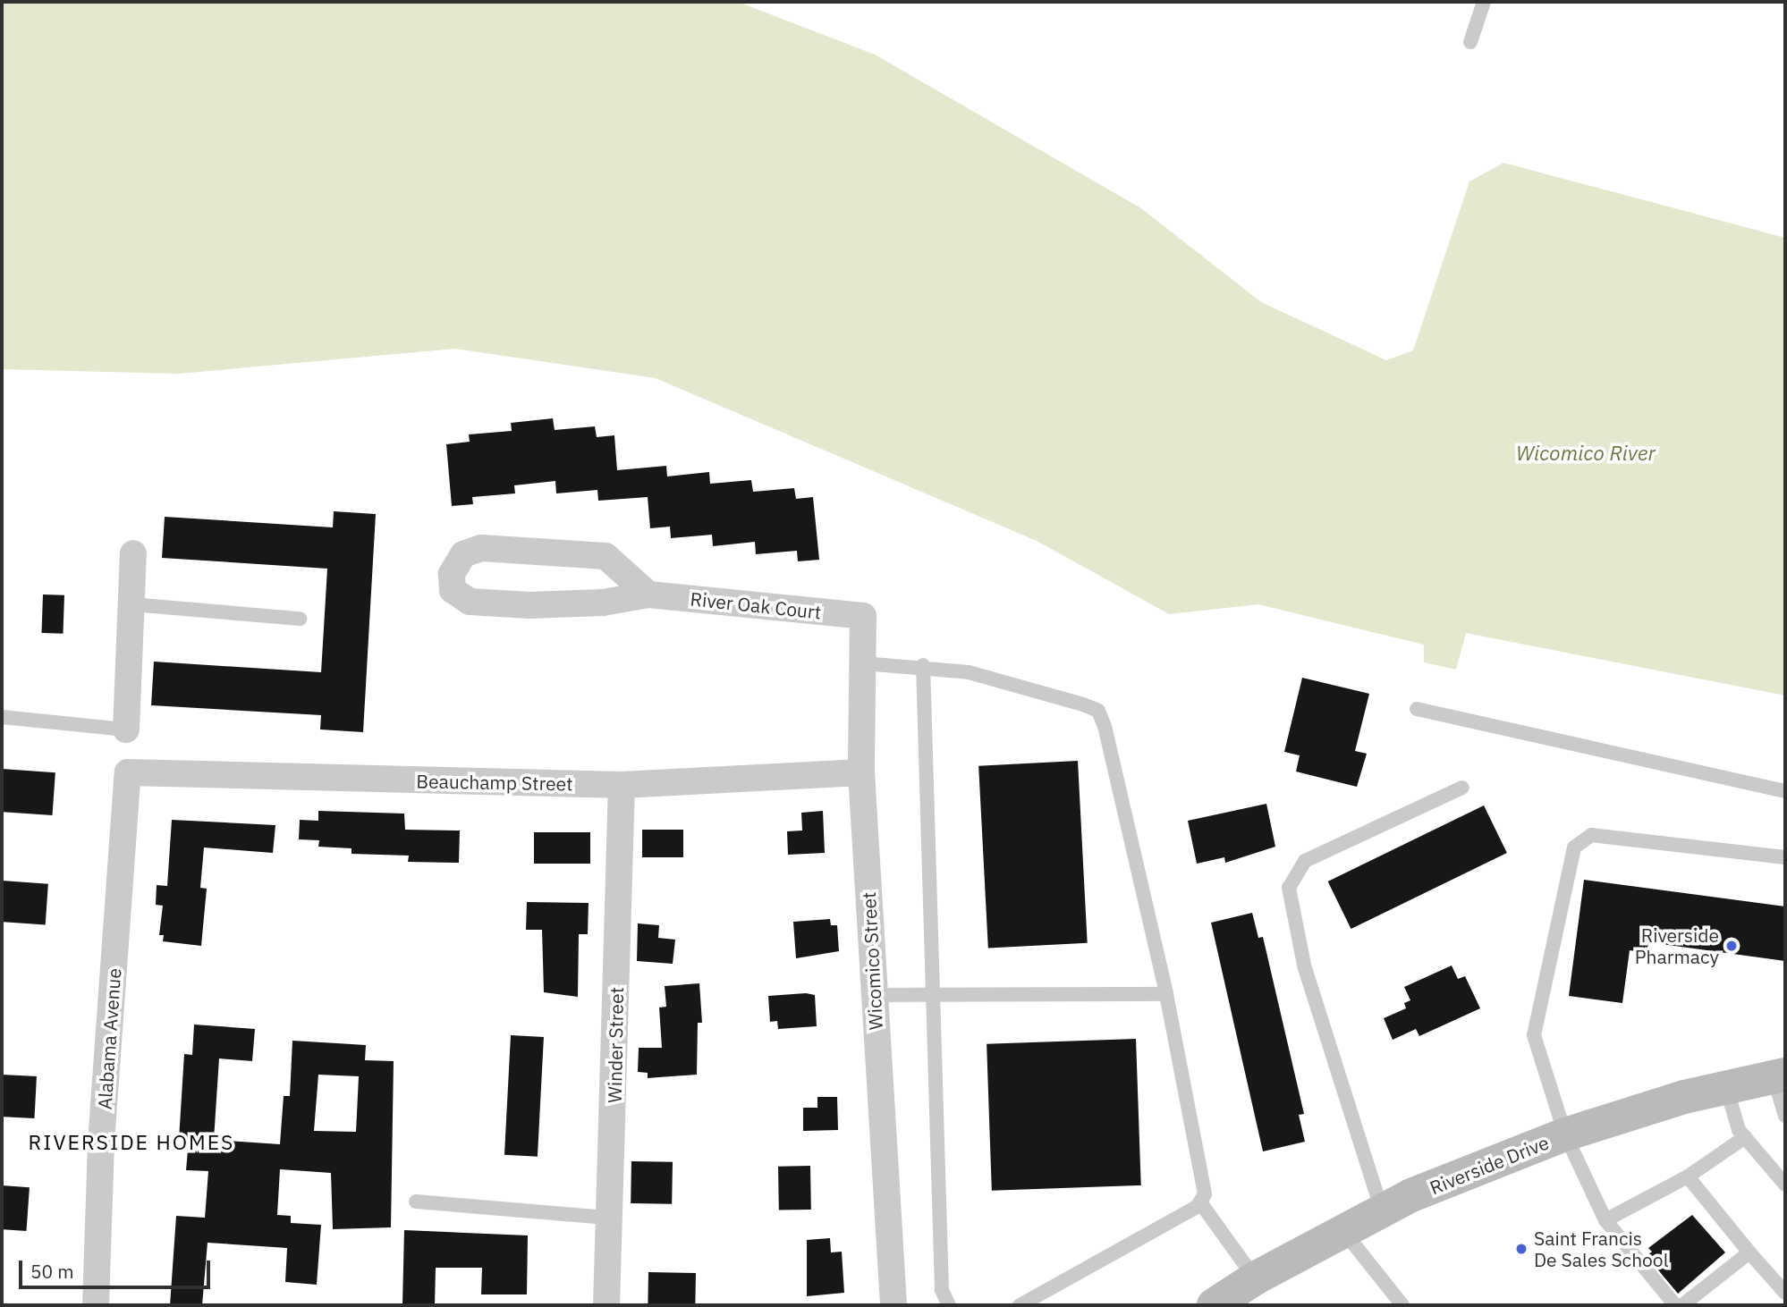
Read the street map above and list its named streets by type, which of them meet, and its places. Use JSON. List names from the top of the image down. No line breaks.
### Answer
{"streets":{"street":["River Oak Court","Beauchamp Street","Wicomico Street","Alabama Avenue","Winder Street","Riverside Drive"]},"crossings":[["River Oak Court","Wicomico Street"],["Beauchamp Street","Wicomico Street"],["Beauchamp Street","Alabama Avenue"],["Beauchamp Street","Winder Street"]],"districts":["RIVERSIDE HOMES"],"water":["Wicomico River"],"places":["Riverside Pharmacy","Saint Francis De Sales School"],"scale_bar":"50 m"}
